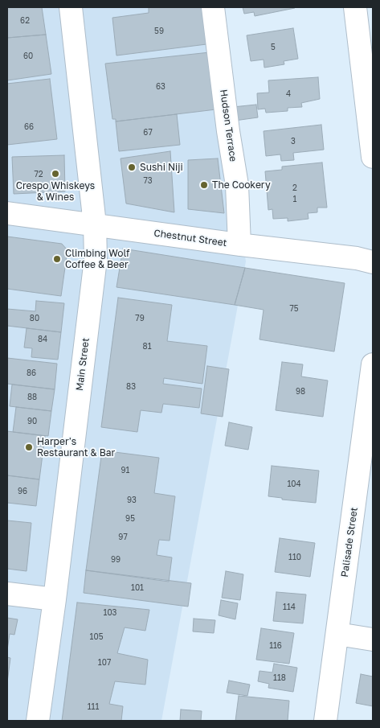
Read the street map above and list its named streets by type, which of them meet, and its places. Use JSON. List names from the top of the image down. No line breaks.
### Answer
{"streets":{"street":["Hudson Terrace","Chestnut Street","Main Street","Palisade Street"]},"crossings":[["Hudson Terrace","Chestnut Street"],["Chestnut Street","Main Street"]],"places":["Sushi Niji","Crespo Whiskeys & Wines","The Cookery","Climbing Wolf Coffee & Beer","Harper's Restaurant & Bar"],"house_numbers":["62","59","5","60","63","4","66","67","3","72","73","2","1","75","80","79","84","81","86","83","98","88","90","91","104","96","93","95","97","110","99","101","114","103","105","116","107","118","111"]}
